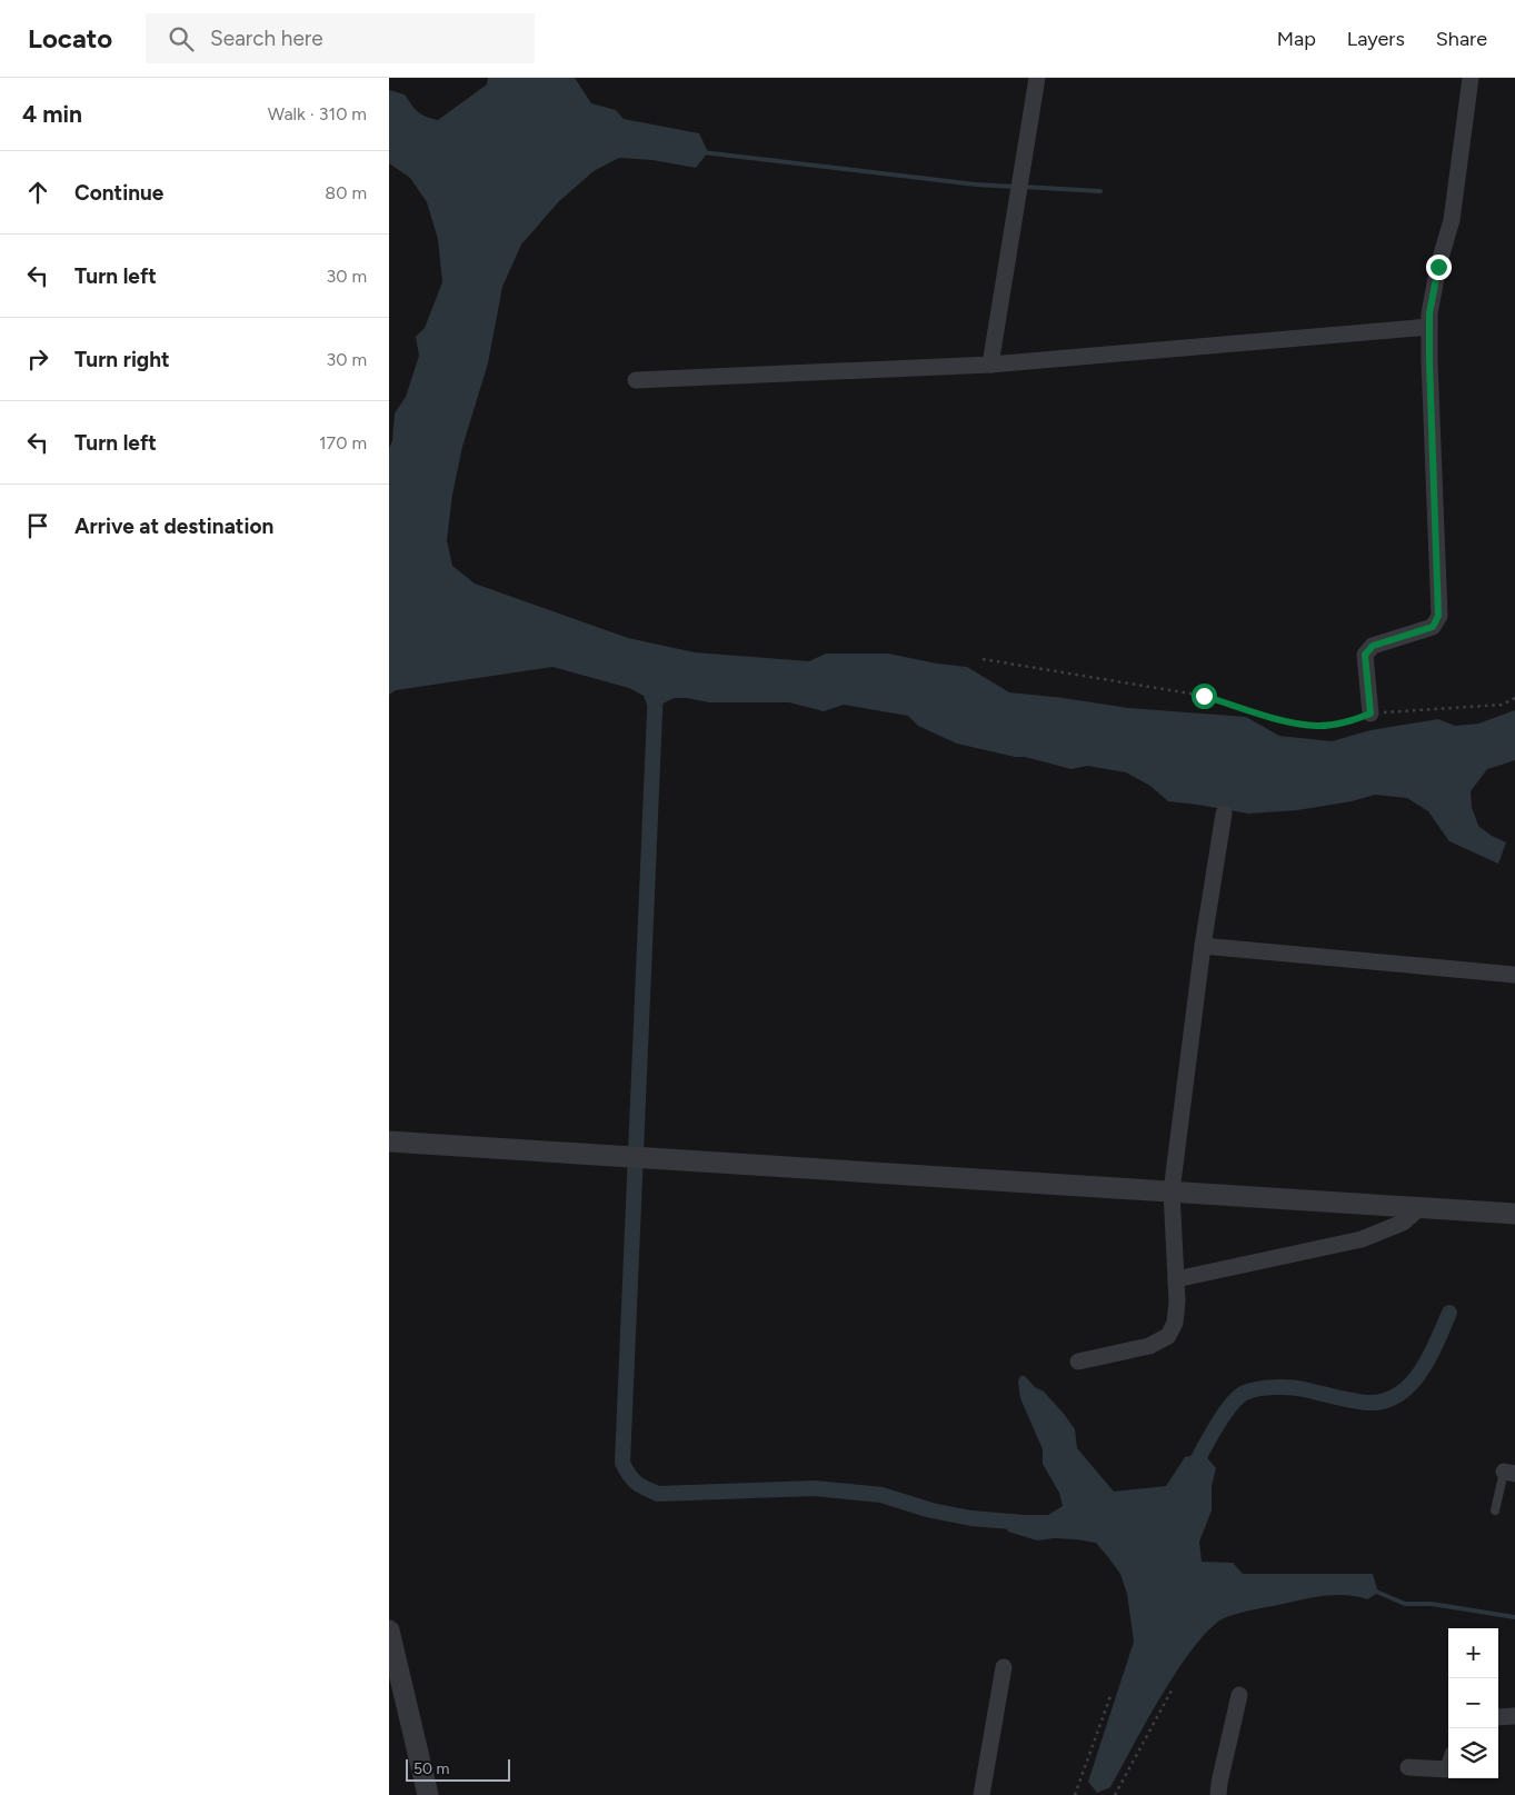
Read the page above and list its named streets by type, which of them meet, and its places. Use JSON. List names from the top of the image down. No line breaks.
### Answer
{"scale_bar":"50 m","page":{"header":"Locato","search":"Search here","nav":["Map","Layers","Share"],"heading":["4 min","Walk · 310 m"],"list":[["Continue","80 m"],["Turn left","30 m"],["Turn right","30 m"],["Turn left","170 m"],"Arrive at destination"],"map_buttons":["+","−"],"scale":"50 m"}}
